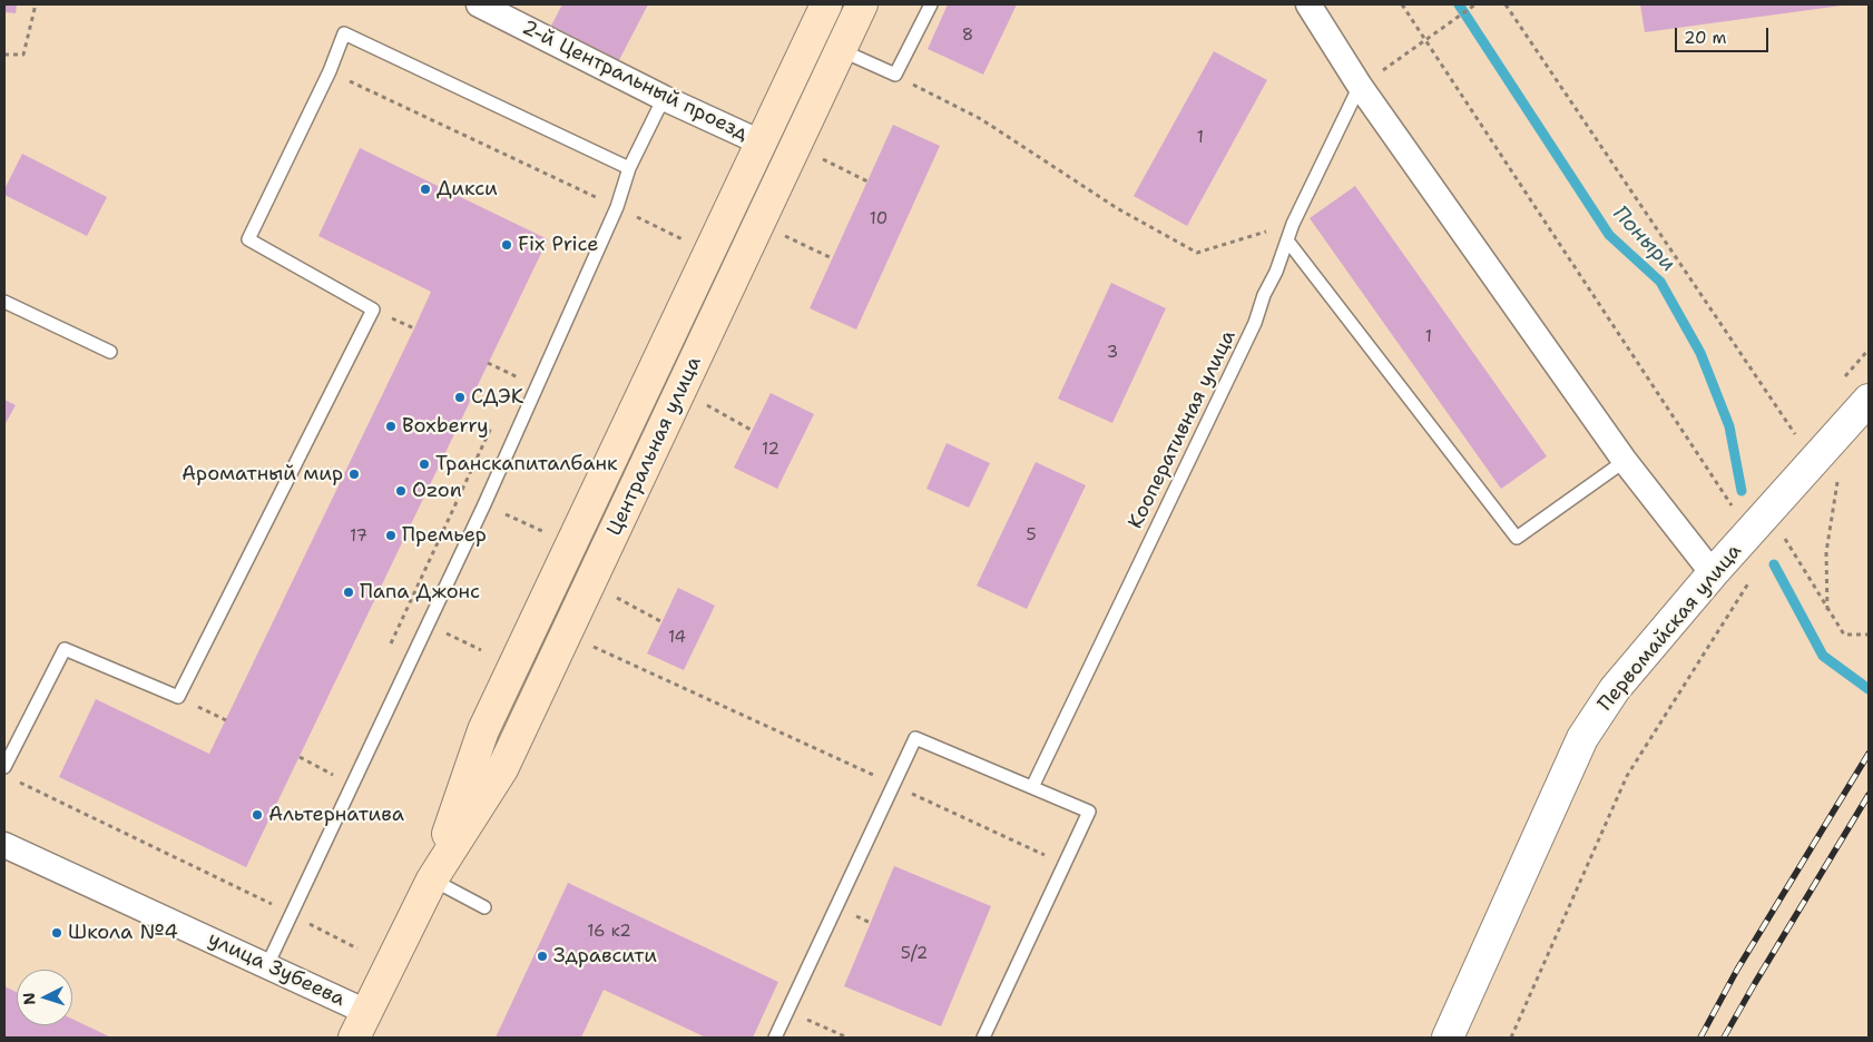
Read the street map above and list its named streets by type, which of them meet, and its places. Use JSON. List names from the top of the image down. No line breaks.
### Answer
{"streets":{"main road":["Центральная улица"],"street":["2-й Центральный проезд","Первомайская улица","улица Зубеева"],"lane":["Кооперативная улица"]},"crossings":[["2-й Центральный проезд","Центральная улица"],["Центральная улица","улица Зубеева"]],"water":["Поныри"],"places":["Дикси","Fix Price","СДЭК","Boxberry","Транскапиталбанк","Ароматный мир","Ozon","Премьер","Папа Джонс","Альтернатива","Школа №4","Здравсити"],"house_numbers":["8","1","10","1","3","12","5","17","14","16 к2","5/2"],"scale_bar":"20 m","north":"left"}
